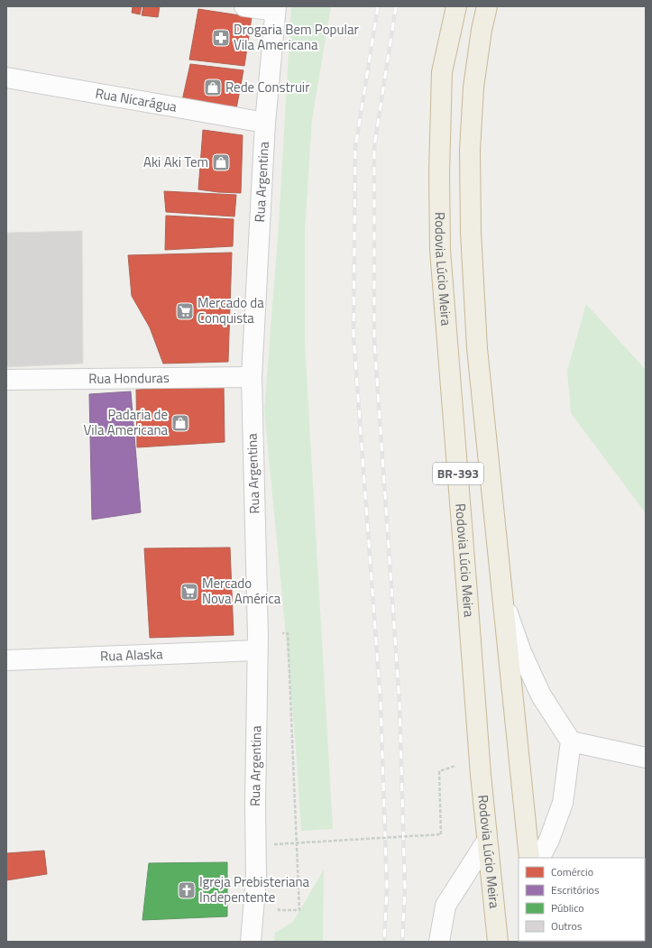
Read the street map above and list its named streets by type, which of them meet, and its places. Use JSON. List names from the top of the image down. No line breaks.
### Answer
{"streets":{"highway":["Rodovia Lúcio Meira","BR-393"],"street":["Rua Nicarágua","Rua Argentina","Rua Honduras","Rua Alaska"]},"crossings":[["Rua Nicarágua","Rua Argentina"],["Rua Argentina","Rua Honduras"],["Rua Argentina","Rua Alaska"]],"places":{"pharmacy":["Drogaria Bem Popular Vila Americana"],"shop":["Rede Construir","Aki Aki Tem","Padaria de Vila Americana"],"supermarket":["Mercado da Conquista","Mercado Nova América"],"church":["Igreja Prebisteriana Indepentente"]},"legend":["Comércio","Escritórios","Público","Outros"]}
